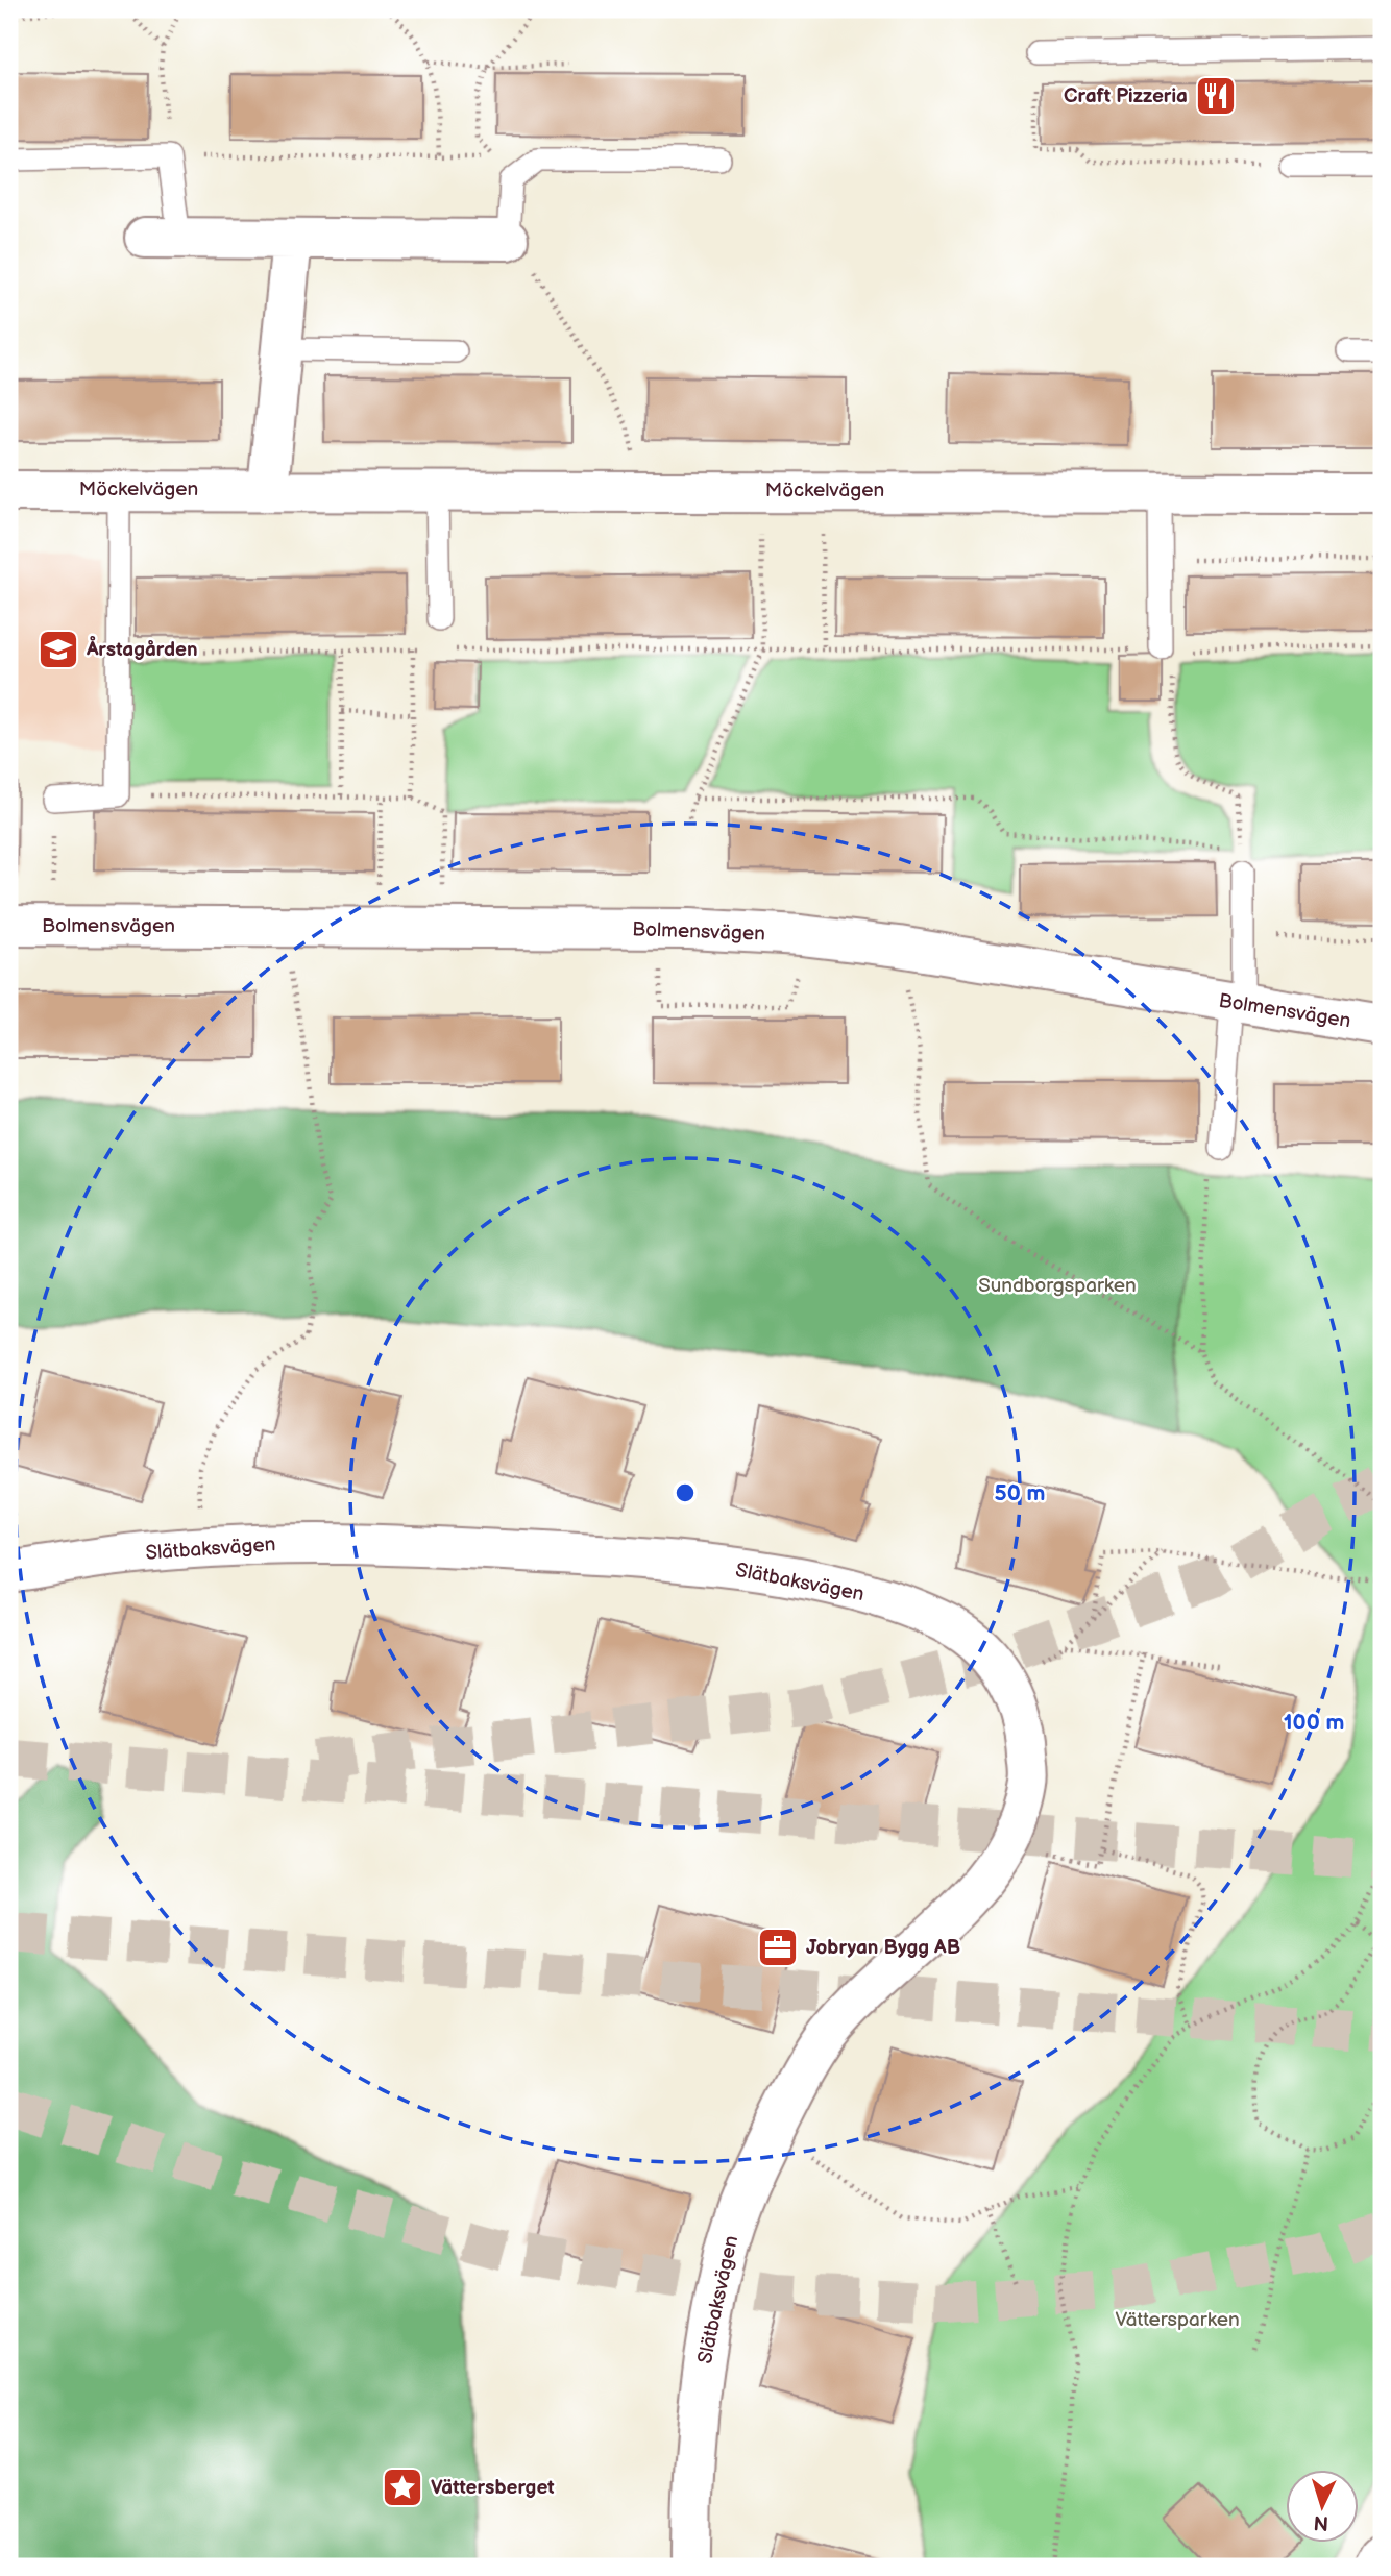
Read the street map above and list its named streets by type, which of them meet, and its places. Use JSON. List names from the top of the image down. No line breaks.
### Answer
{"streets":{"street":["Möckelvägen","Bolmensvägen","Slätbaksvägen"]},"parks":["Sundborgsparken","Vättersparken"],"places":{"restaurant":["Craft Pizzeria"],"school or university":["Årstagården"],"office":["Jobryan Bygg AB"],"place":["Vättersberget"]},"north":"bottom","rings":["50 m","100 m"]}
